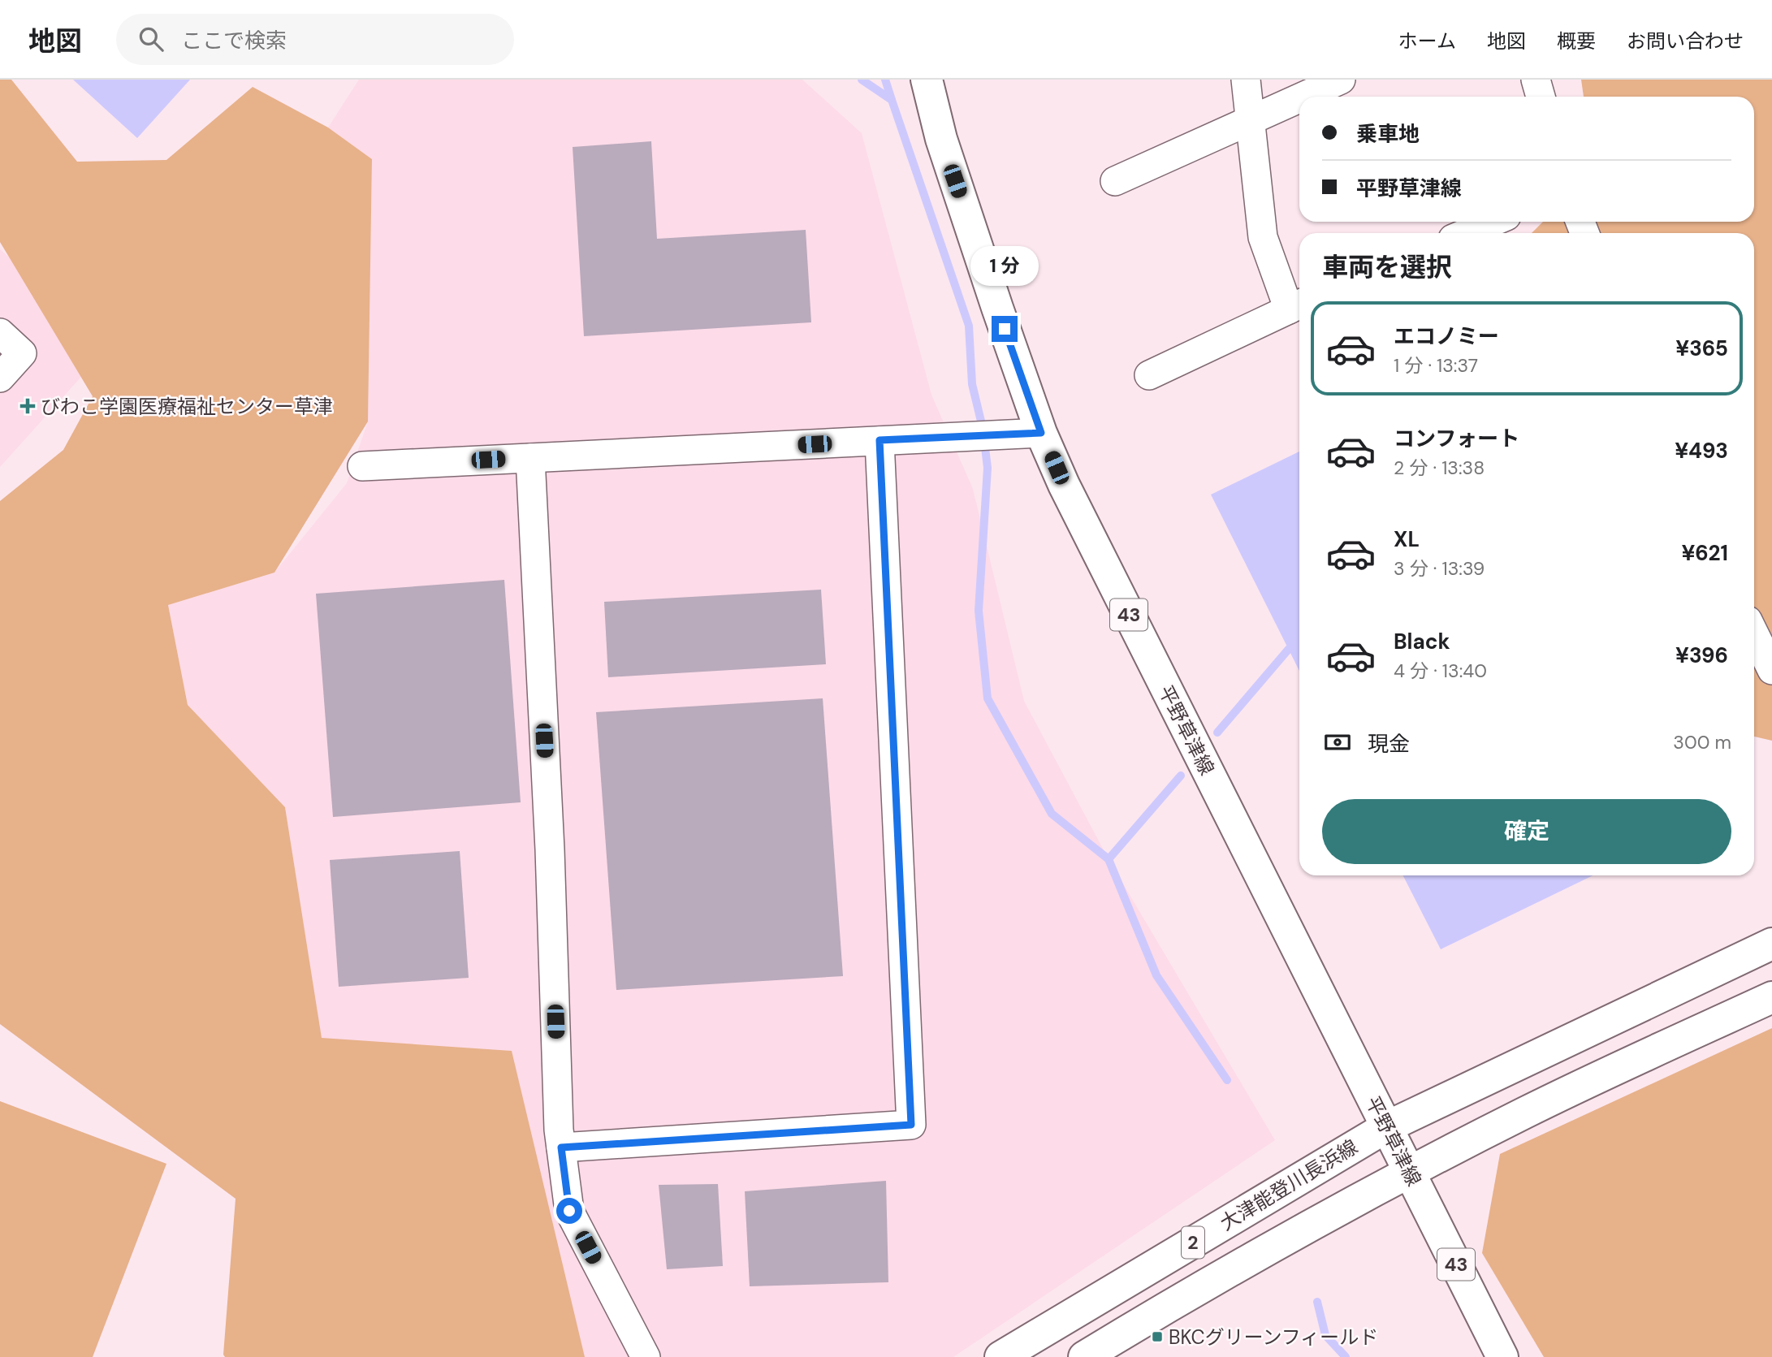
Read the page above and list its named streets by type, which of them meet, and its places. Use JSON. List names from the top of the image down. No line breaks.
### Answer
{"streets":{"main road":["43","平野草津線","大津能登川長浜線","2"]},"crossings":[["平野草津線","大津能登川長浜線"],["平野草津線","2"]],"places":{"health":["びわこ学園医療福祉センター草津"],"transit":["BKCグリーンフィールド"]},"page":{"header":"地図","search":"ここで検索","nav":["ホーム","地図","概要","お問い合わせ"],"banner":["乗車地","平野草津線"],"heading":"車両を選択","bubble":"1 分","list":[{"name":"エコノミー","note":"1 分 · 13:37","value":"¥365"},{"name":"コンフォート","note":"2 分 · 13:38","value":"¥493"},{"name":"XL","note":"3 分 · 13:39","value":"¥621"},{"name":"Black","note":"4 分 · 13:40","value":"¥396"}],"pay":["現金","300 m"],"buttons":"確定"}}
